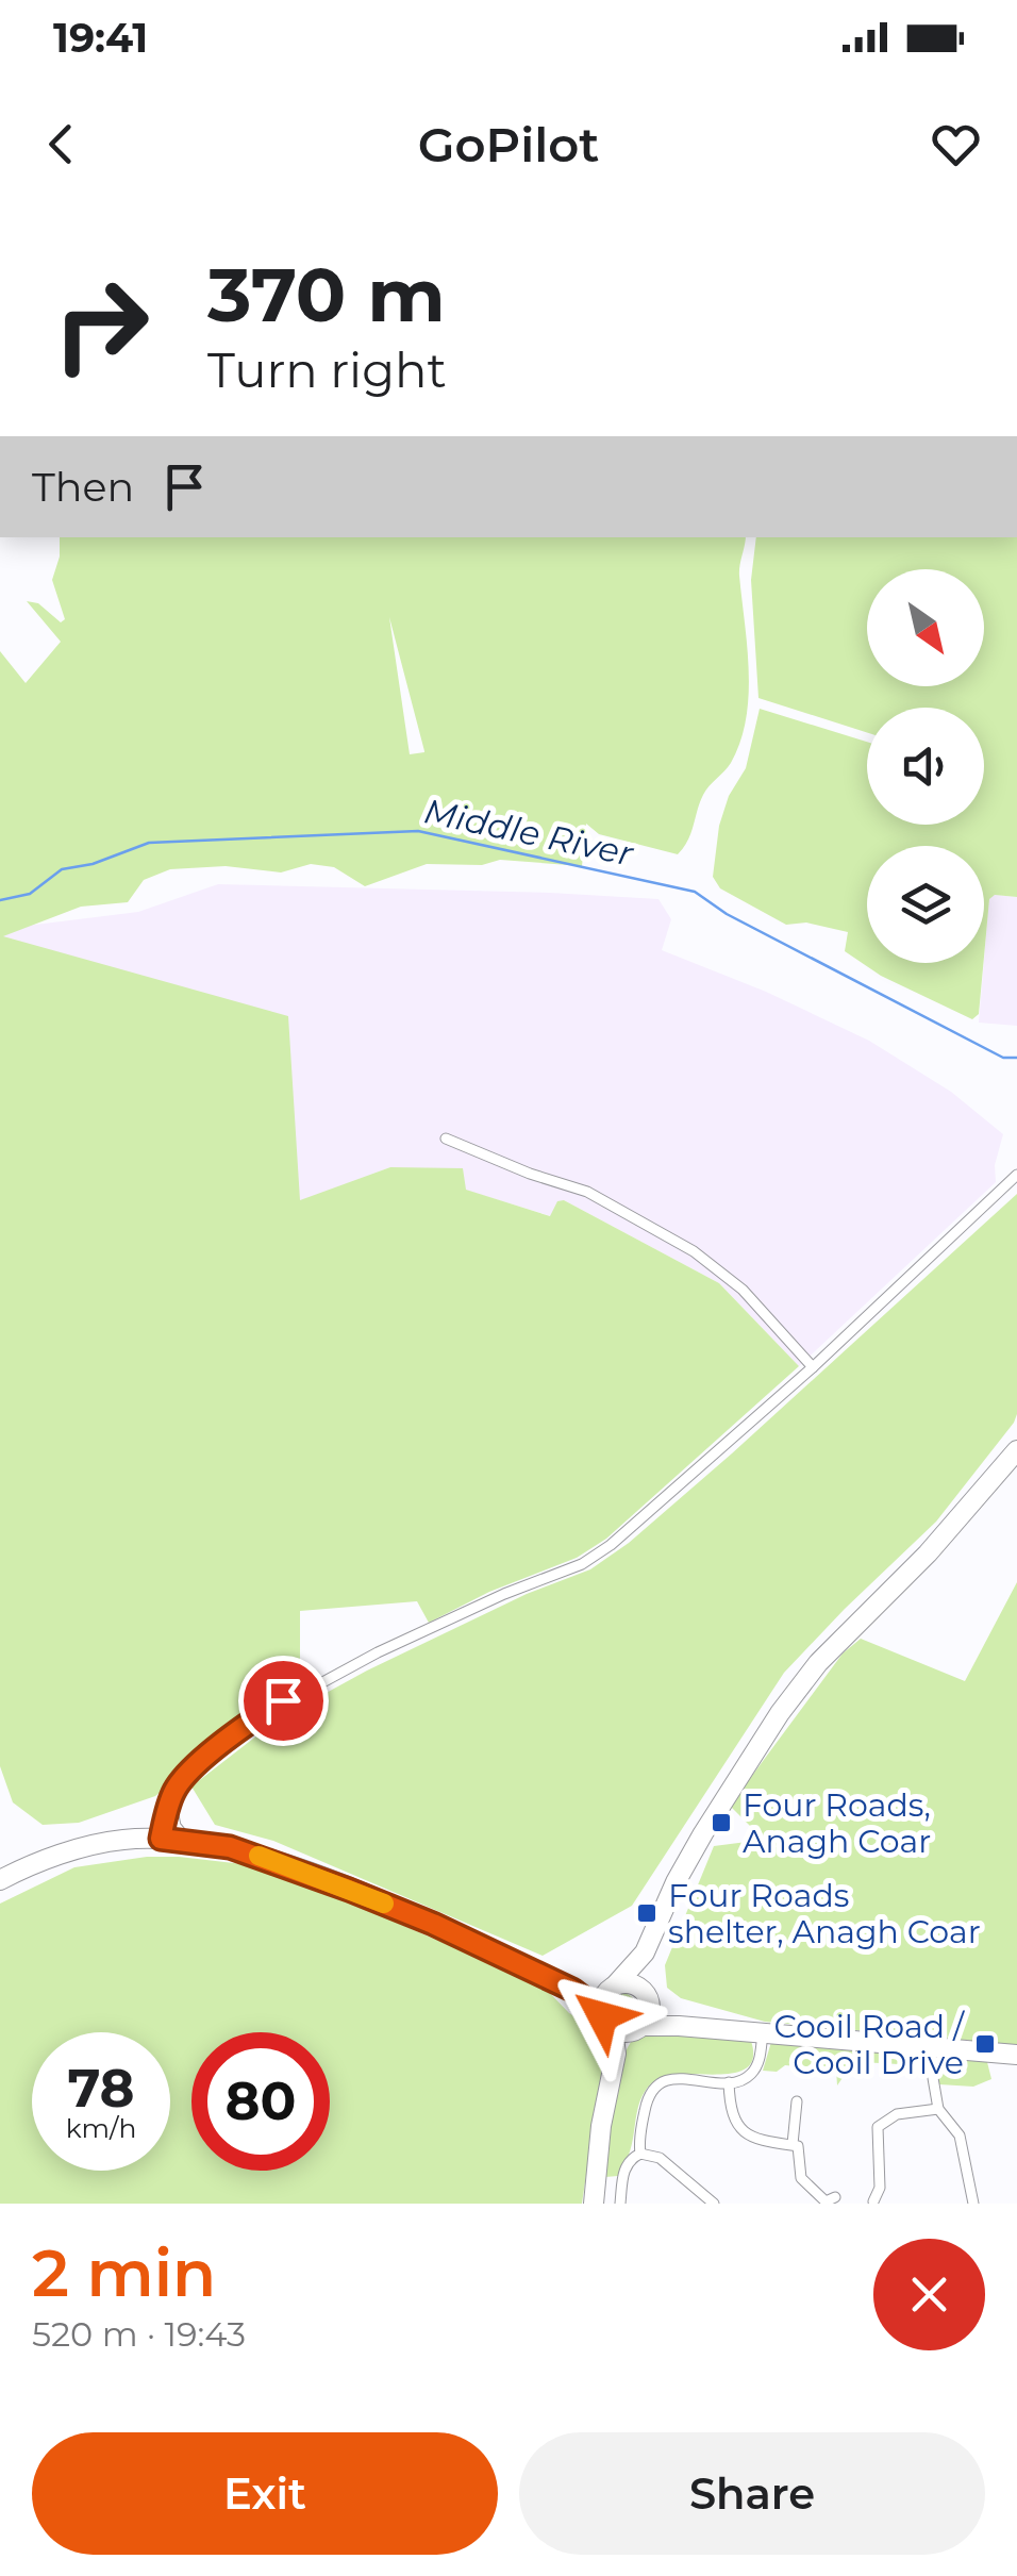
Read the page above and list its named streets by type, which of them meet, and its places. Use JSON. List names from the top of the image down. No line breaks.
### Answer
{"water":["Middle River"],"places":{"transit":["Four Roads, Anagh Coar","Four Roads shelter, Anagh Coar","Cooil Road / Cooil Drive"]},"north":"bottom right","page":{"status":"19:41","header":"GoPilot","turn":["370 m","Turn right"],"then":"Then","speed":"78 km/h","limit":"80","heading":["2 min","520 m · 19:43"],"buttons":["Exit","Share"]}}
